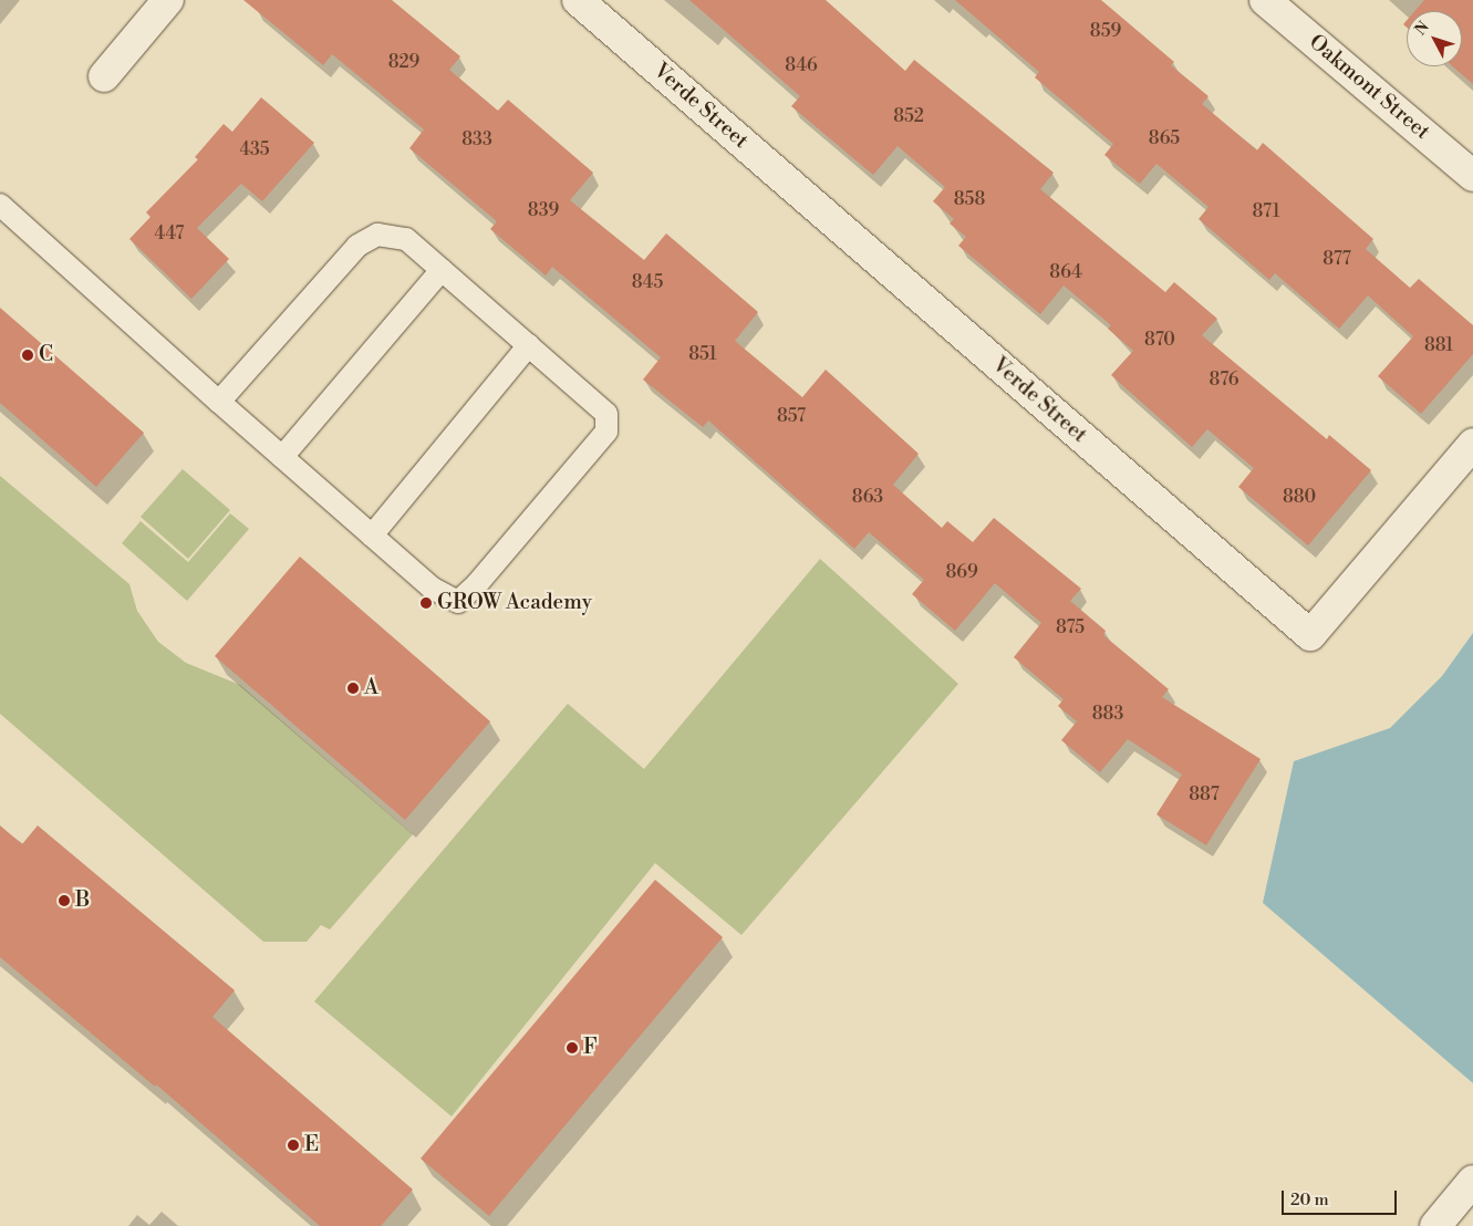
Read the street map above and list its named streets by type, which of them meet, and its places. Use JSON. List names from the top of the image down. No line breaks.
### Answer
{"streets":{"street":["Oakmont Street","Verde Street"]},"places":["C","GROW Academy","A","B","F","E"],"house_numbers":["859","829","846","852","865","833","435","858","839","871","447","877","864","845","870","881","851","876","857","863","880","869","875","883","887"],"scale_bar":"20 m","north":"top left"}
